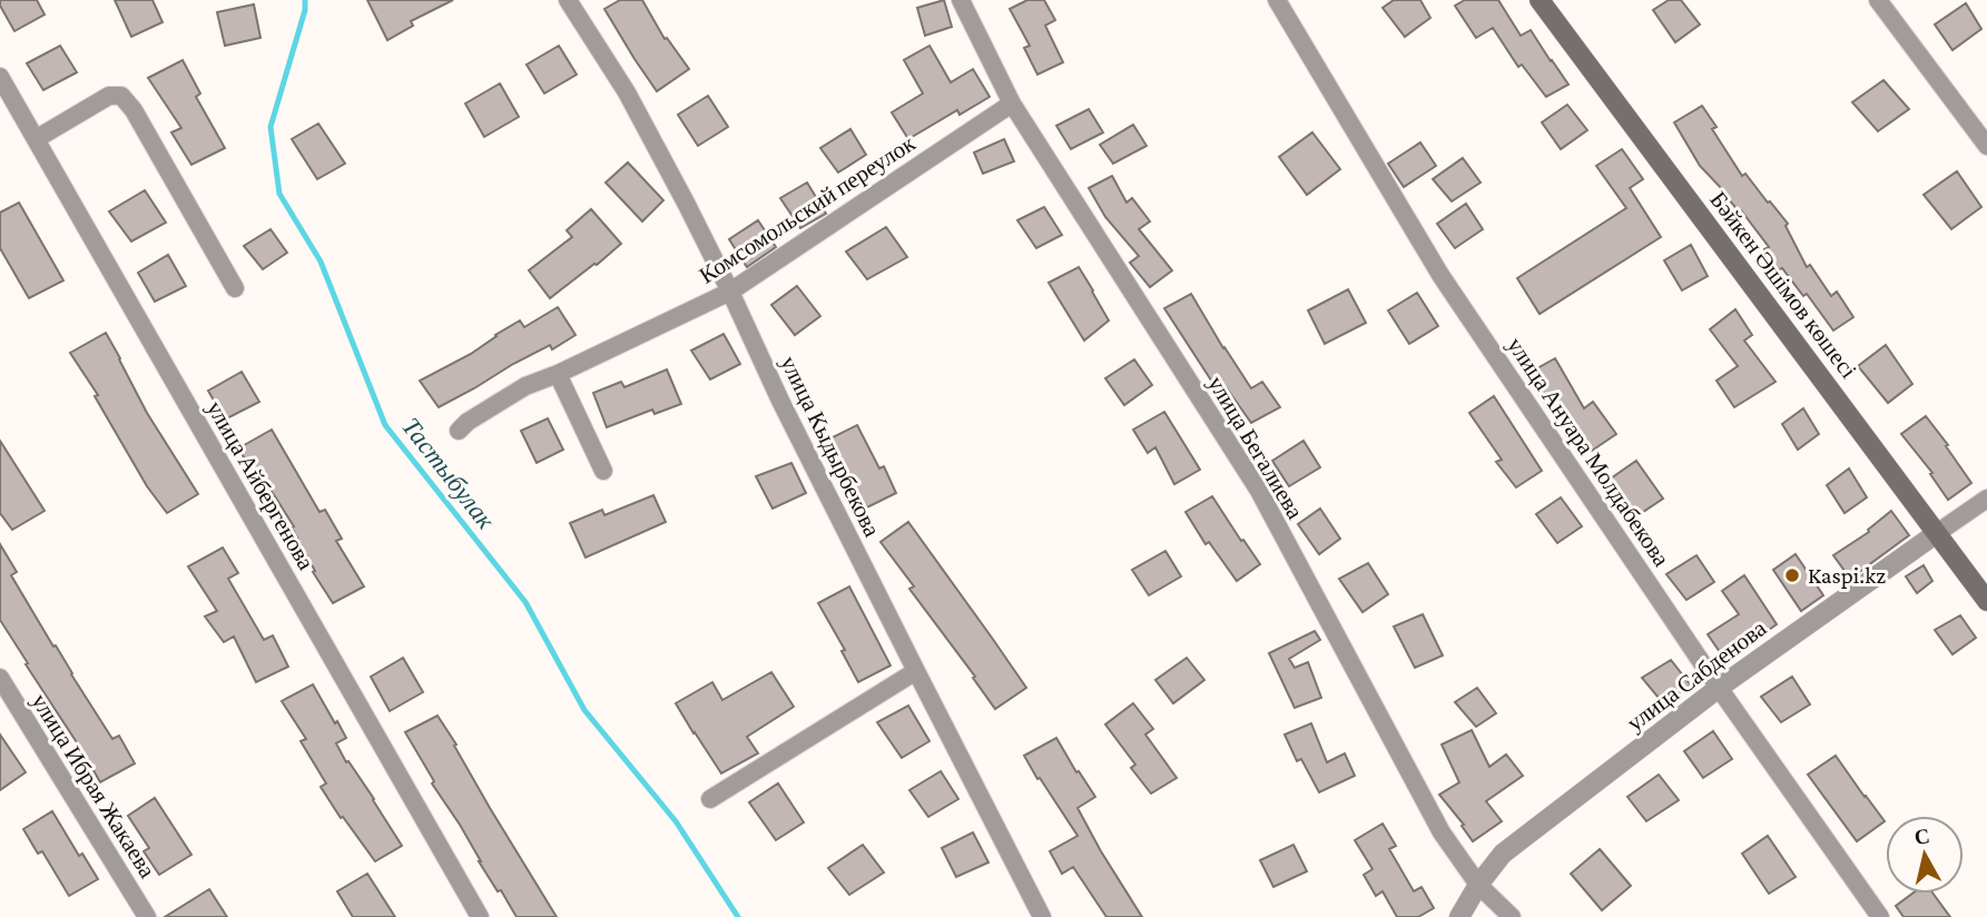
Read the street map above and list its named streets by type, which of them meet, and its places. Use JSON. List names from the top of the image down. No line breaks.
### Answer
{"streets":{"main road":["Бәйкен Әшімов көшесі"],"street":["Комсомольский переулок","улица Кыдырбекова","улица Бегалиева","улица Ануара Молдабекова","улица Айбергенова","улица Сабденова","улица Ибрая Жакаева"]},"crossings":[["Комсомольский переулок","улица Кыдырбекова"],["Комсомольский переулок","улица Бегалиева"],["Бәйкен Әшімов көшесі","улица Сабденова"],["улица Бегалиева","улица Сабденова"],["улица Ануара Молдабекова","улица Сабденова"]],"water":["Тастыбулак"],"places":["Kaspi.kz"],"north":"top"}
